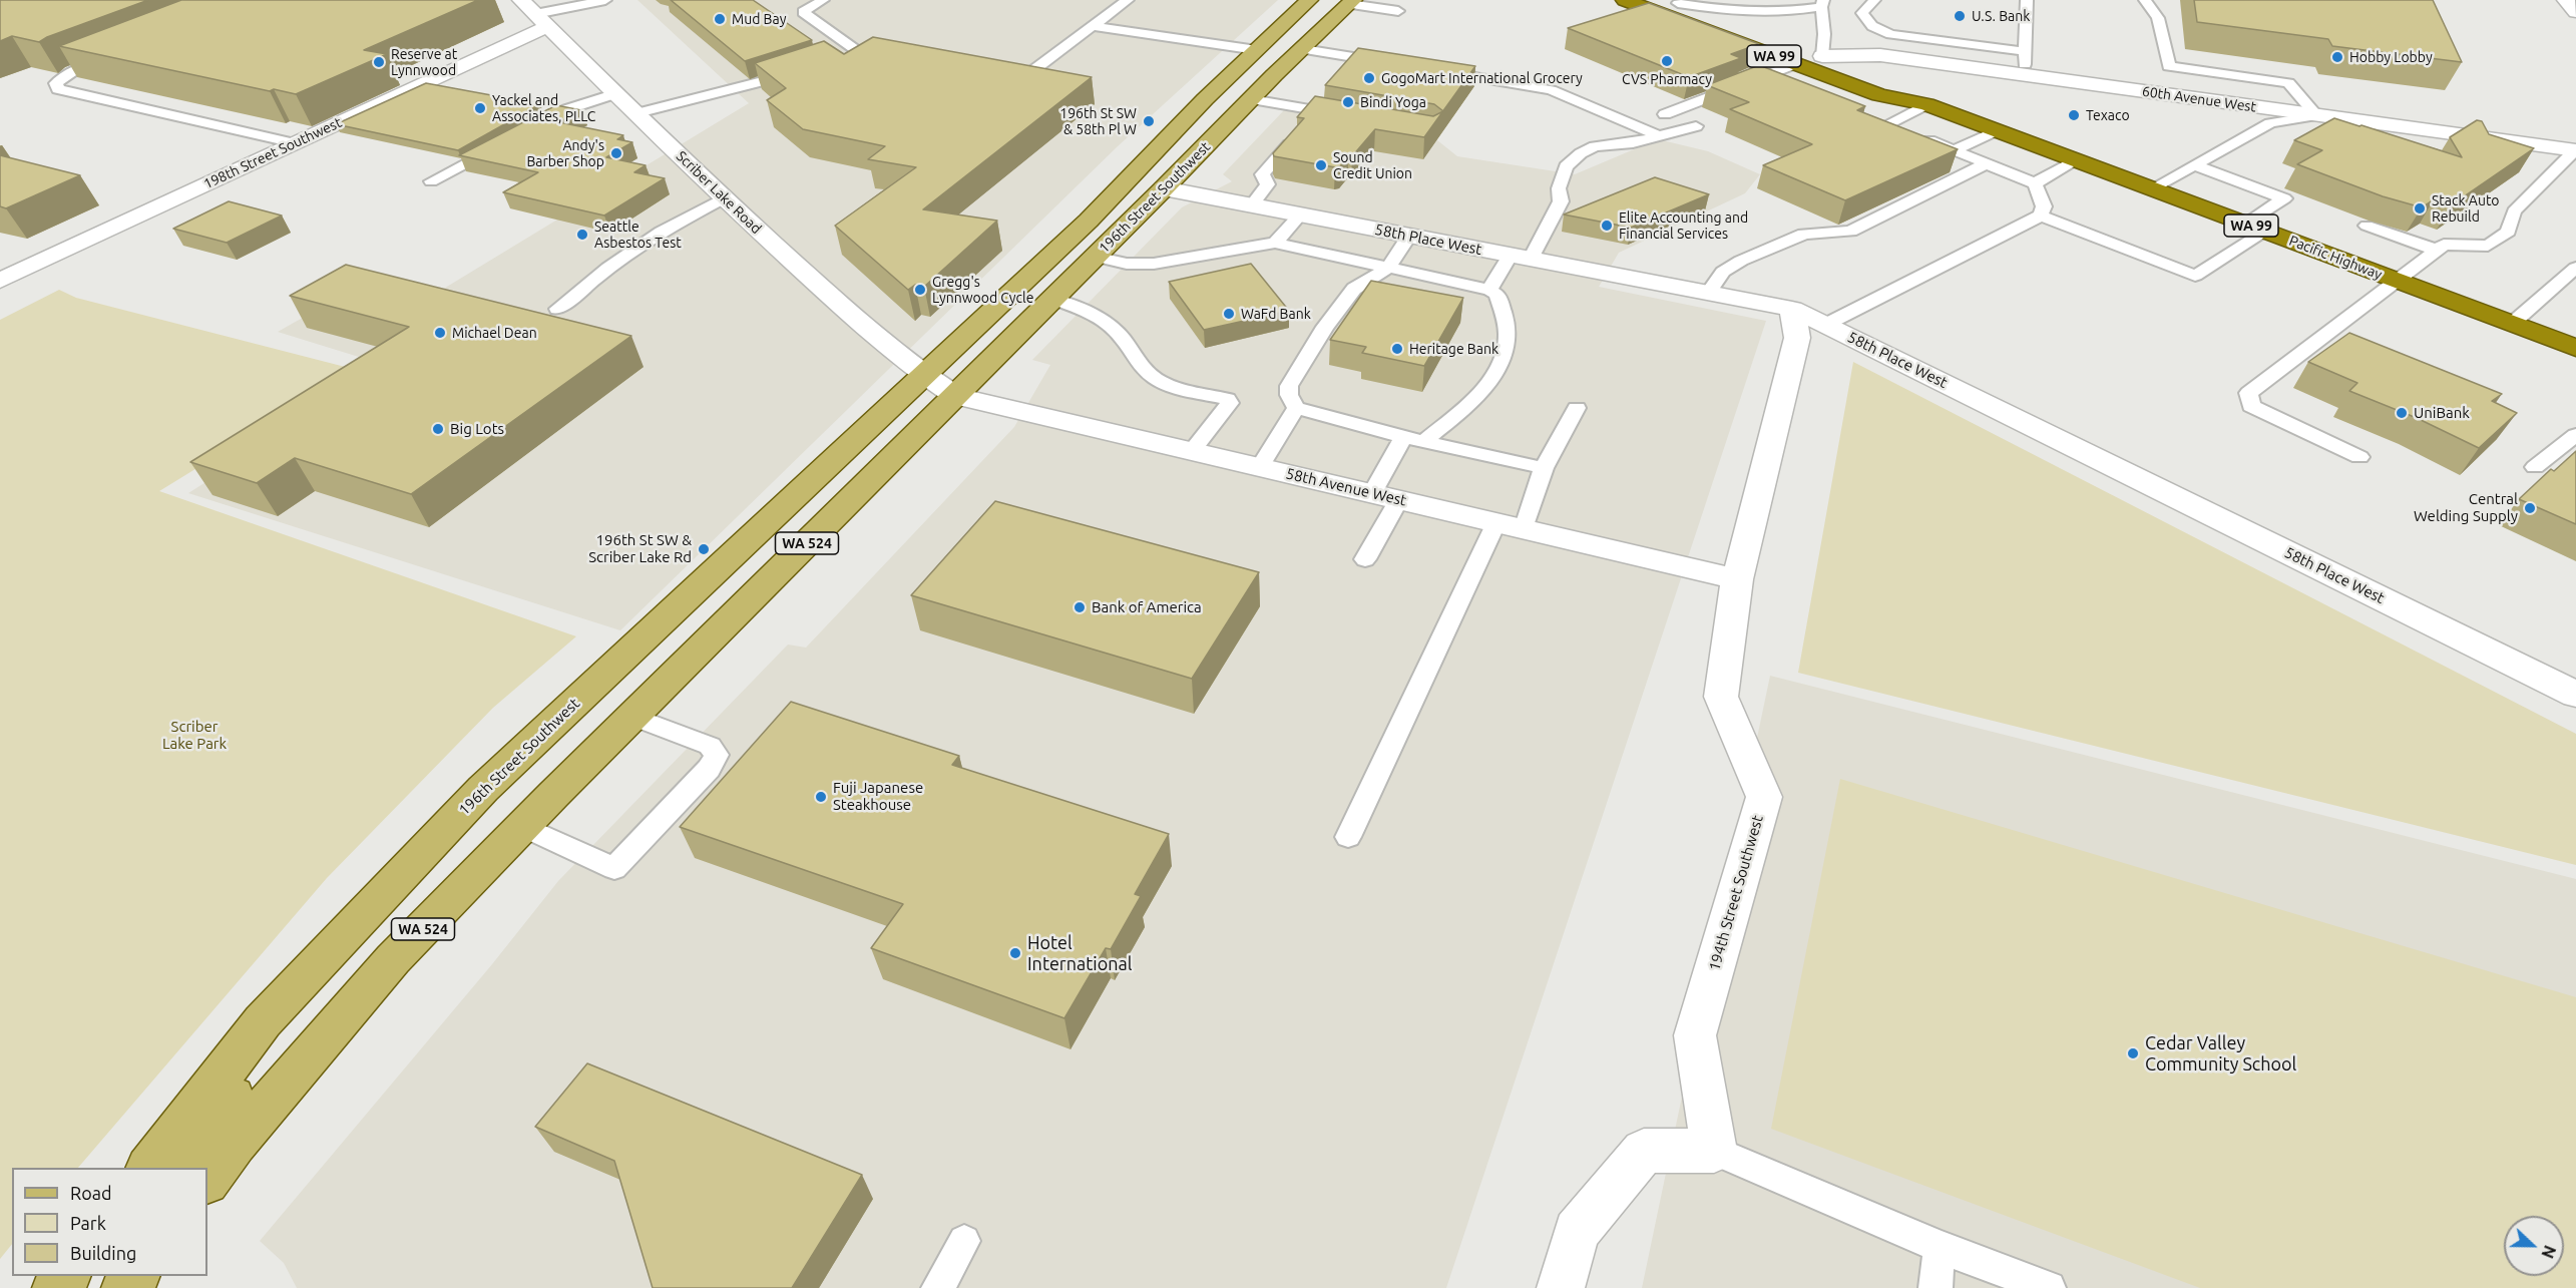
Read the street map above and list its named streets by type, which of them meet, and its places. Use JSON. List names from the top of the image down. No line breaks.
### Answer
{"streets":{"highway":["WA 99","Pacific Highway"],"main road":["196th Street Southwest","WA 524"],"street":["60th Avenue West","198th Street Southwest","Scriber Lake Road","58th Place West","58th Avenue West","194th Street Southwest"]},"crossings":[["60th Avenue West","Pacific Highway"],["198th Street Southwest","Scriber Lake Road"],["Scriber Lake Road","196th Street Southwest"],["Scriber Lake Road","58th Avenue West"],["196th Street Southwest","58th Place West"],["196th Street Southwest","58th Avenue West"],["58th Place West","194th Street Southwest"],["58th Avenue West","194th Street Southwest"]],"parks":["Scriber Lake Park"],"places":["U.S. Bank","Mud Bay","Hobby Lobby","CVS Pharmacy","Reserve at Lynnwood","GogoMart International Grocery","Bindi Yoga","Yackel and Associates, PLLC","Texaco","196th St SW & 58th Pl W","Andy's Barber Shop","Sound Credit Union","Stack Auto Rebuild","Elite Accounting and Financial Services","Seattle Asbestos Test","Gregg's Lynnwood Cycle","WaFd Bank","Michael Dean","Heritage Bank","UniBank","Big Lots","Central Welding Supply","196th St SW & Scriber Lake Rd","Bank of America","Fuji Japanese Steakhouse","Hotel International","Cedar Valley Community School"],"legend":["Road","Park","Building"],"north":"right"}
